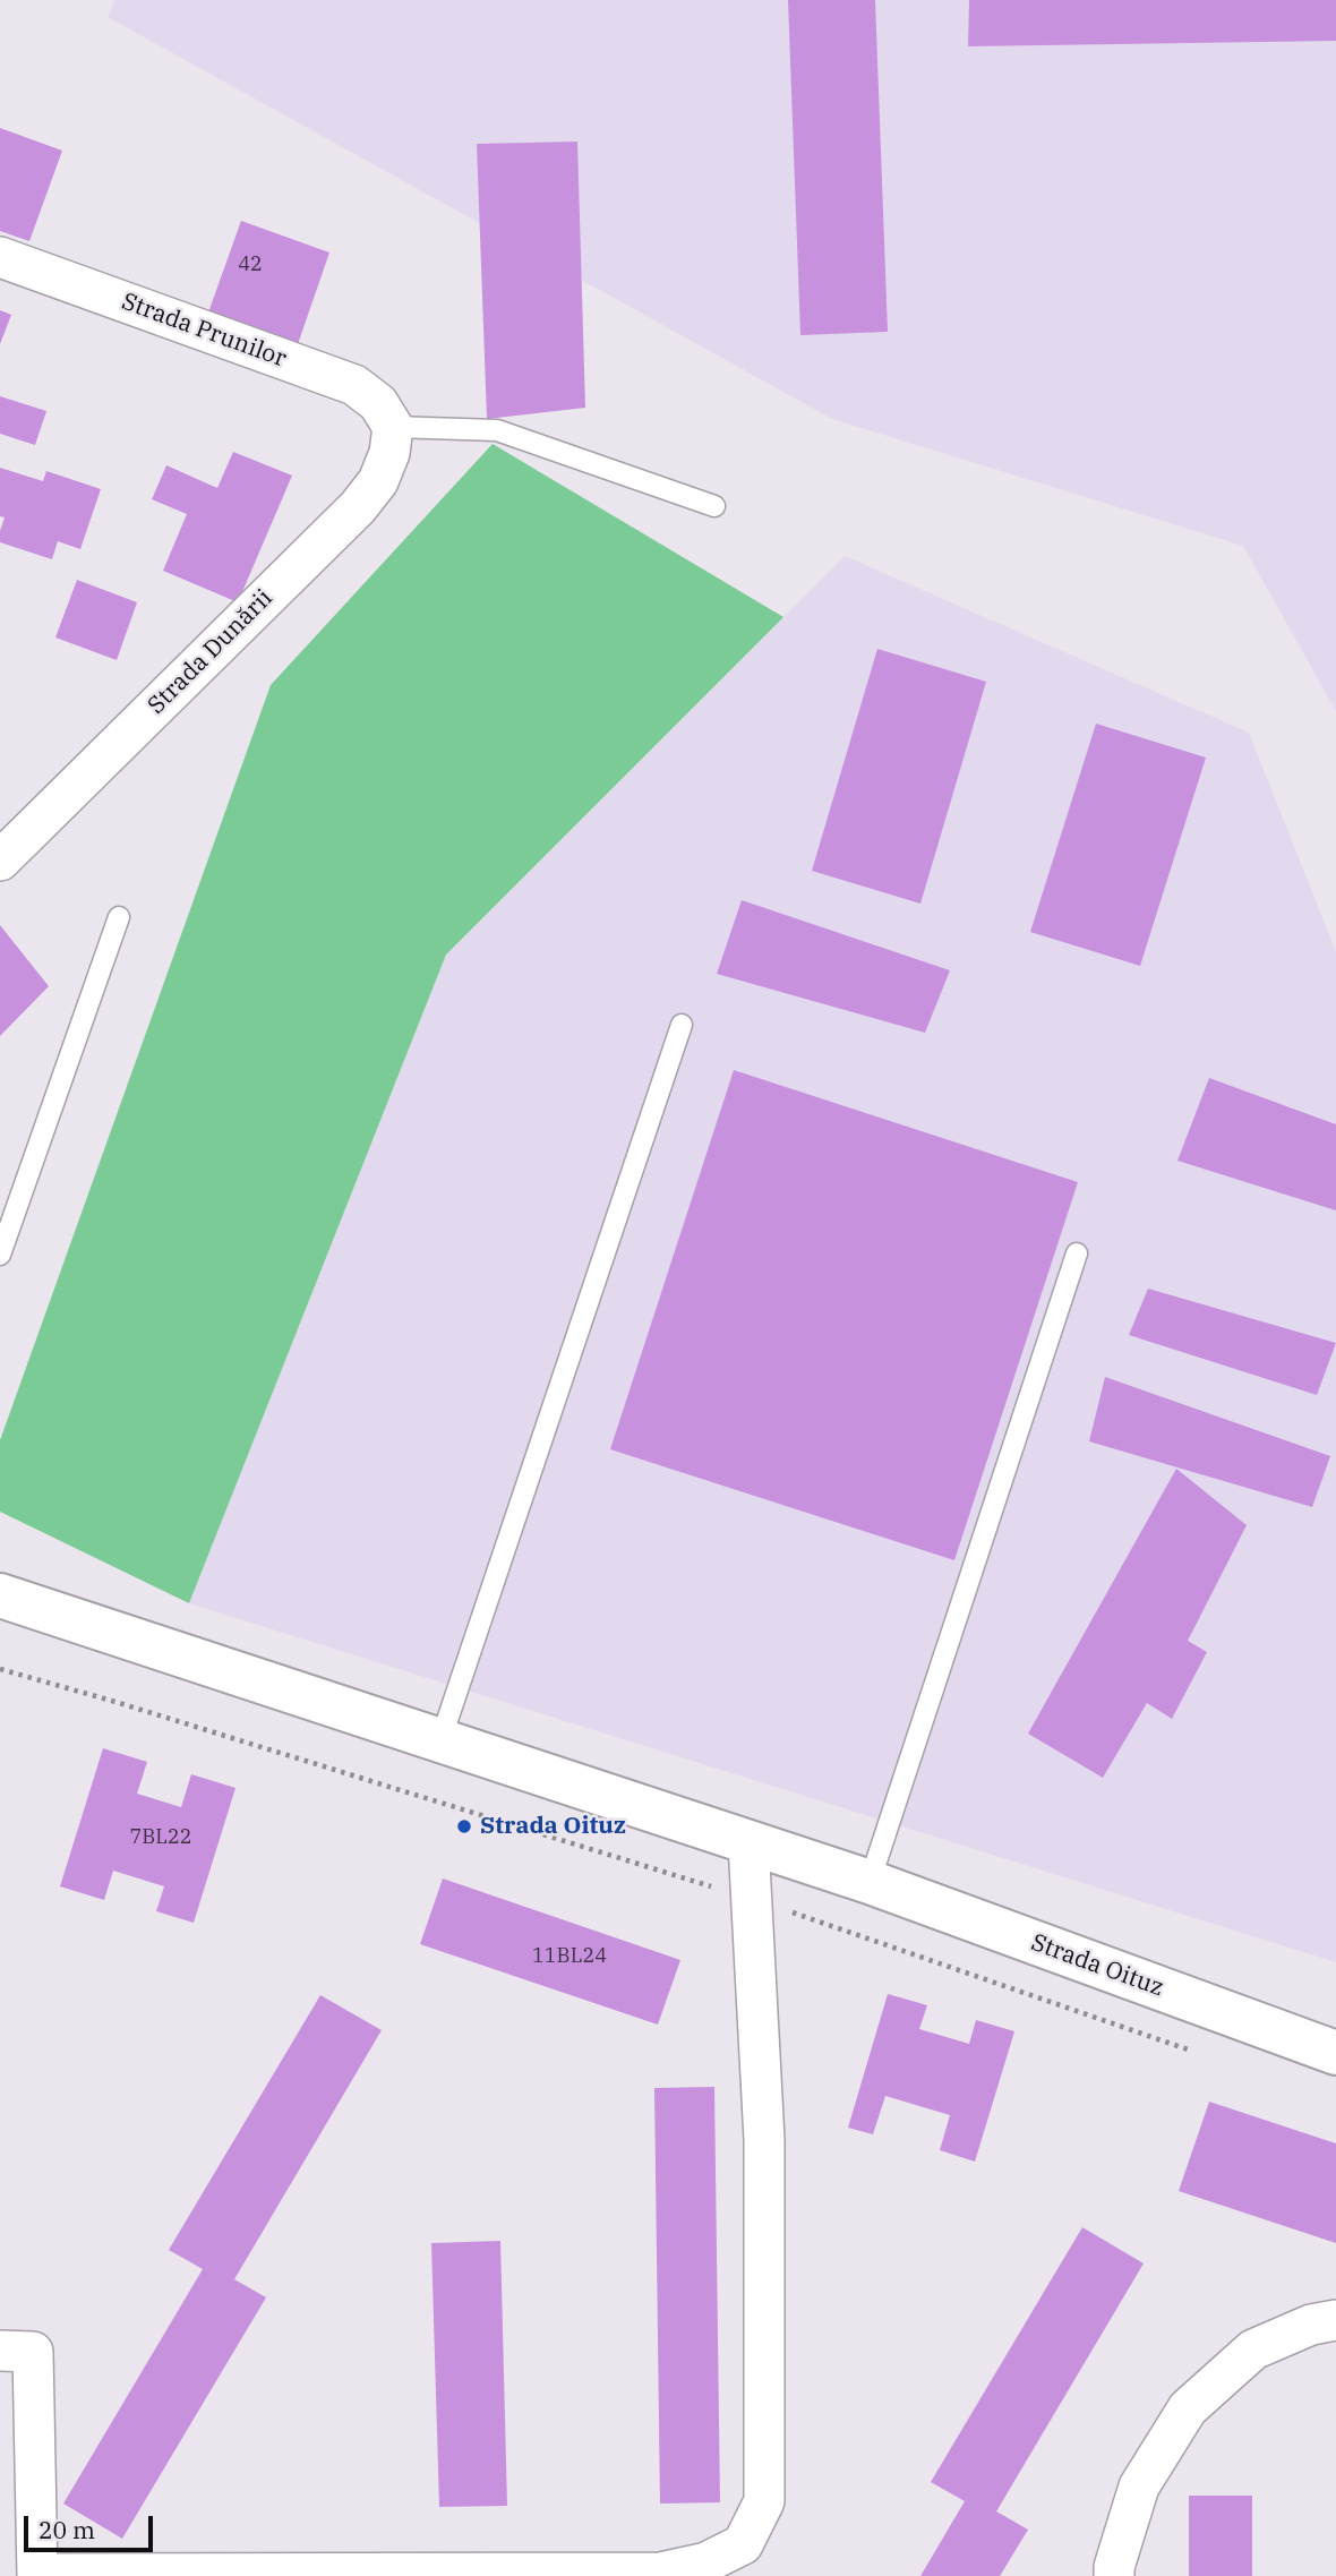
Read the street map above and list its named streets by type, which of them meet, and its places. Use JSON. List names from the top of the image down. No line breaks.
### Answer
{"streets":{"street":["Strada Prunilor","Strada Dunării","Strada Oituz"]},"crossings":[["Strada Prunilor","Strada Dunării"]],"places":["Strada Oituz"],"house_numbers":["42","7BL22","11BL24"],"scale_bar":"20 m"}
